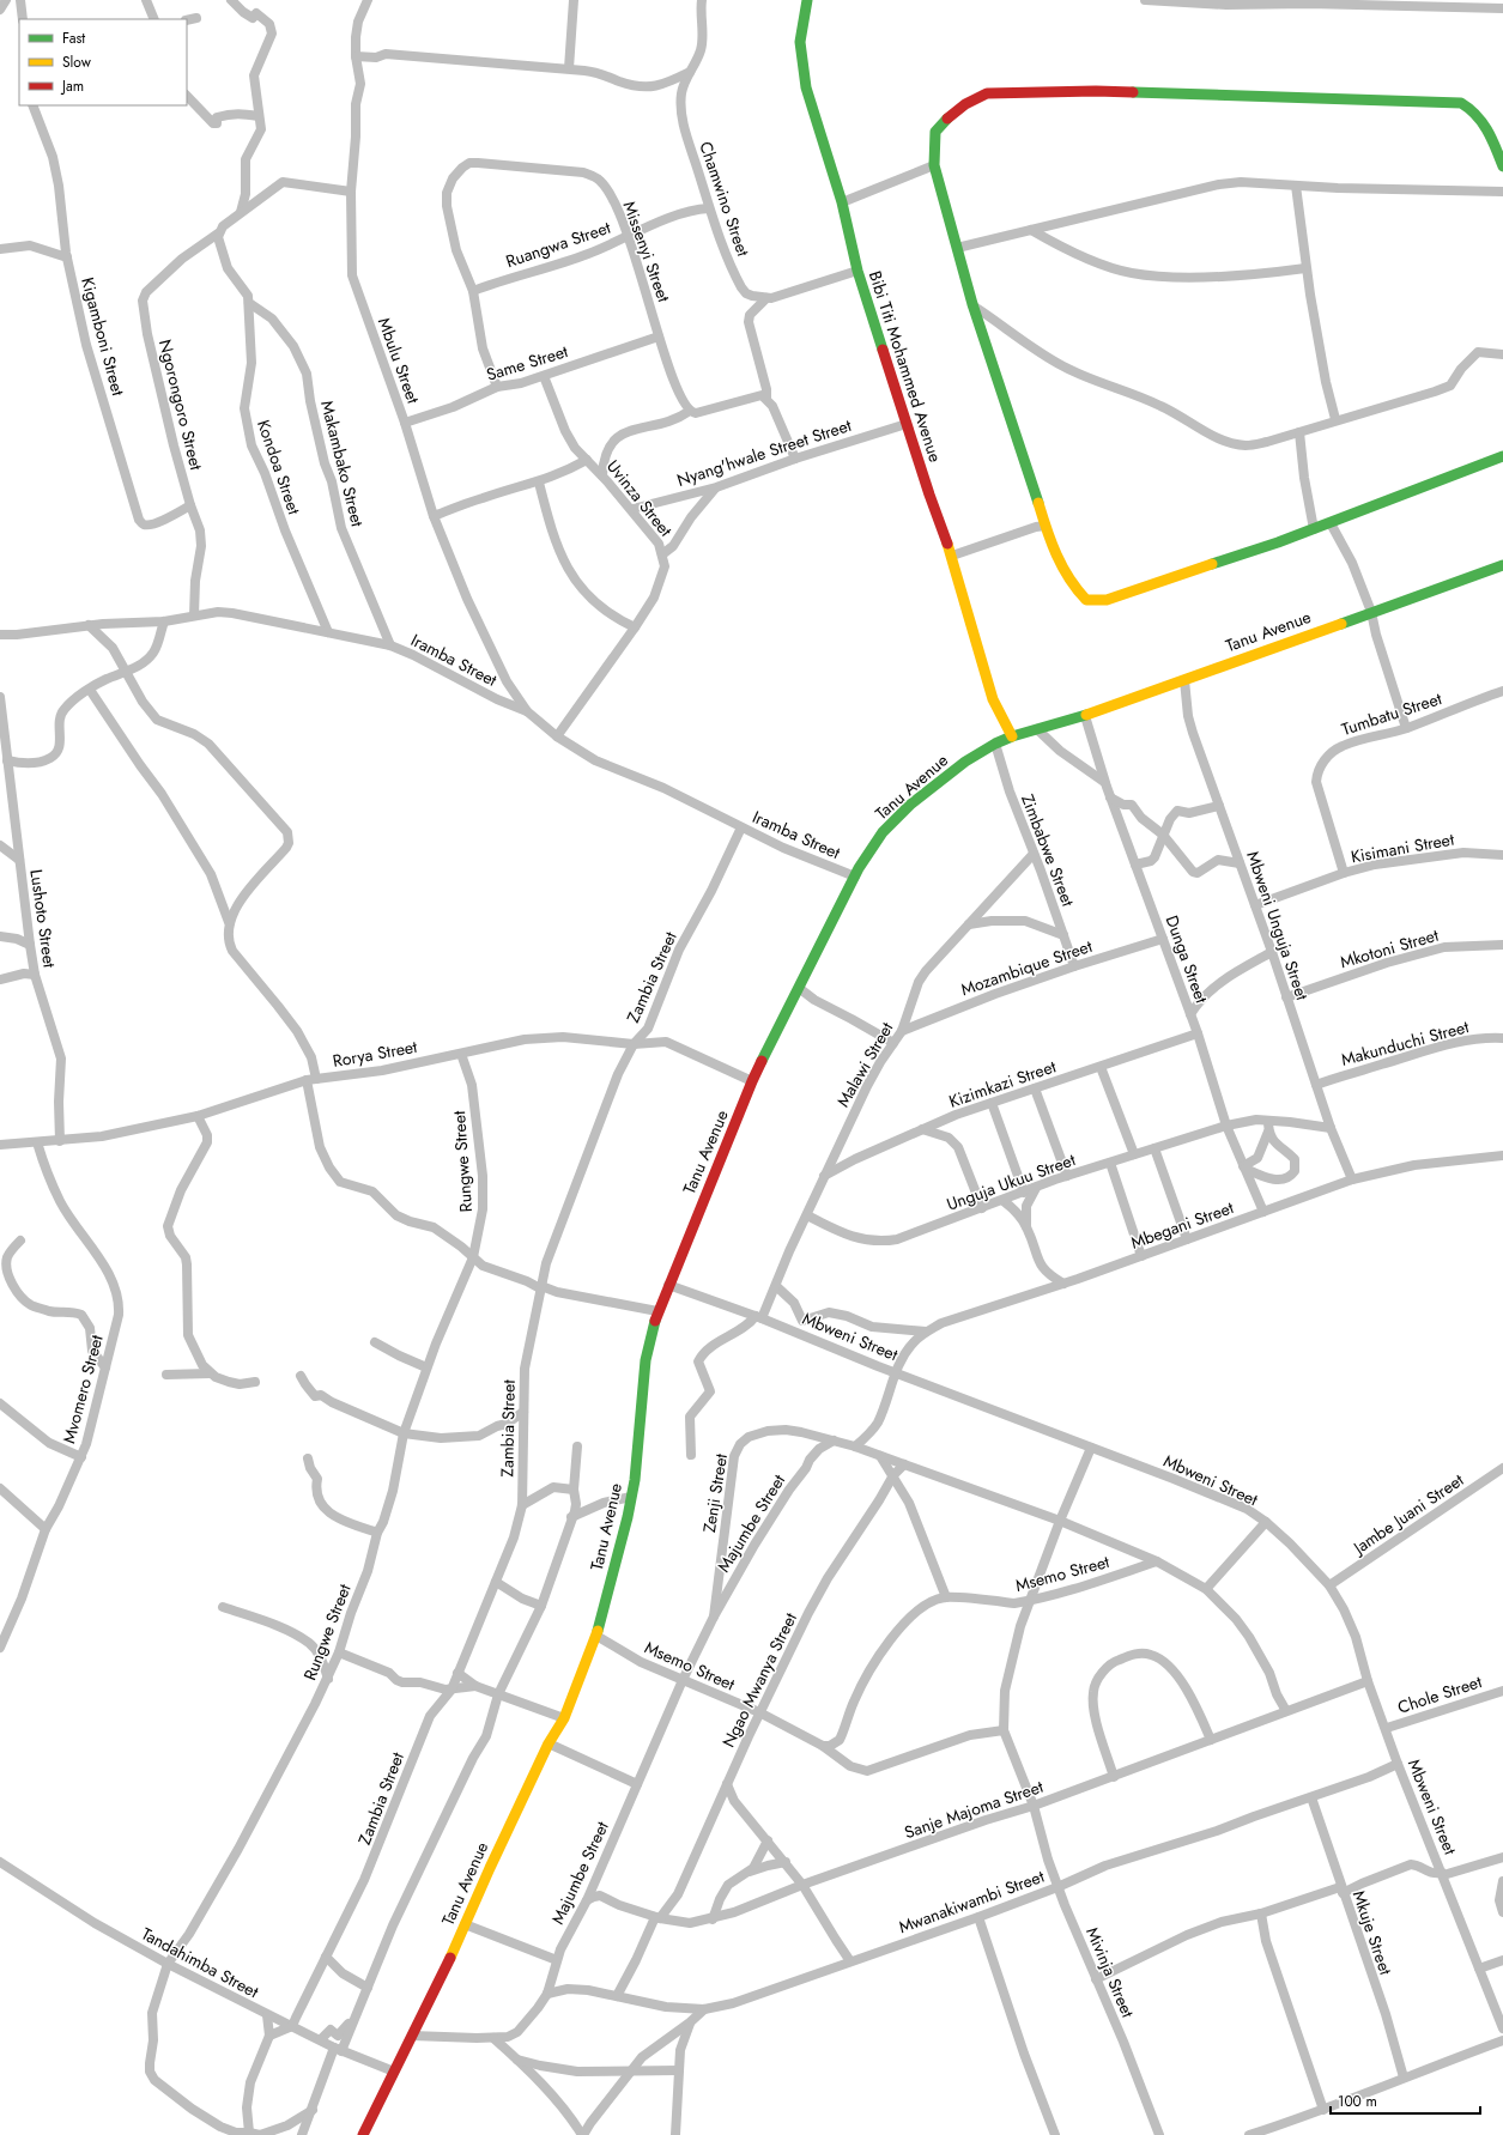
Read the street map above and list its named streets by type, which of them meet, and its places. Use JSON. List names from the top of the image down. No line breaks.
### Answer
{"streets":{"street":["Chamwino Street","Ruangwa Street","Missenyi Street","Kigamboni Street","Mbulu Street","Same Street","Bibi Titi Mohammed Avenue","Ngorongoro Street","Nyang'hwale Street Street","Makambako Street","Kondoa Street","Uvinza Street","Tanu Avenue","Iramba Street","Tumbatu Street","Kisimani Street","Zimbabwe Street","Lushoto Street","Mbweni Unguja Street","Mkotoni Street","Dunga Street","Mozambique Street","Zambia Street","Makunduchi Street","Rorya Street","Malawi Street","Kizimkazi Street","Rungwe Street","Unguja Ukuu Street","Mbegani Street","Mbweni Street","Mvomero Street","Zenji Street","Jambe Juani Street","Majumbe Street","Msemo Street","Ngao Mwanya Street","Chole Street","Sanje Majoma Street","Mwanakiwambi Street","Mkuje Street","Tandahimba Street","Mivinja Street"]},"crossings":[["Chamwino Street","Ruangwa Street"],["Ruangwa Street","Missenyi Street"],["Missenyi Street","Same Street"],["Kigamboni Street","Ngorongoro Street"],["Mbulu Street","Same Street"],["Mbulu Street","Iramba Street"],["Same Street","Uvinza Street"],["Bibi Titi Mohammed Avenue","Nyang'hwale Street Street"],["Bibi Titi Mohammed Avenue","Tanu Avenue"],["Ngorongoro Street","Kondoa Street"],["Ngorongoro Street","Iramba Street"],["Nyang'hwale Street Street","Uvinza Street"],["Makambako Street","Kondoa Street"],["Makambako Street","Iramba Street"],["Kondoa Street","Iramba Street"],["Uvinza Street","Iramba Street"],["Tanu Avenue","Iramba Street"],["Tanu Avenue","Zimbabwe Street"],["Tanu Avenue","Mbweni Unguja Street"],["Tanu Avenue","Dunga Street"],["Tanu Avenue","Rorya Street"],["Tanu Avenue","Mbweni Street"],["Tanu Avenue","Majumbe Street"],["Tanu Avenue","Msemo Street"],["Tanu Avenue","Tandahimba Street"],["Iramba Street","Zambia Street"],["Tumbatu Street","Kisimani Street"],["Kisimani Street","Mbweni Unguja Street"],["Zimbabwe Street","Mozambique Street"],["Zimbabwe Street","Malawi Street"],["Lushoto Street","Rorya Street"],["Mbweni Unguja Street","Mkotoni Street"],["Mbweni Unguja Street","Makunduchi Street"],["Mbweni Unguja Street","Unguja Ukuu Street"],["Mbweni Unguja Street","Mbegani Street"],["Dunga Street","Mozambique Street"],["Dunga Street","Kizimkazi Street"],["Dunga Street","Unguja Ukuu Street"],["Dunga Street","Mbegani Street"],["Mozambique Street","Malawi Street"],["Zambia Street","Rorya Street"],["Zambia Street","Tandahimba Street"],["Rorya Street","Rungwe Street"],["Rorya Street","Mvomero Street"],["Malawi Street","Kizimkazi Street"],["Malawi Street","Unguja Ukuu Street"],["Malawi Street","Mbweni Street"],["Rungwe Street","Tandahimba Street"],["Mbegani Street","Mbweni Street"],["Mbweni Street","Jambe Juani Street"],["Mbweni Street","Chole Street"],["Mbweni Street","Sanje Majoma Street"],["Mbweni Street","Mwanakiwambi Street"],["Zenji Street","Majumbe Street"],["Majumbe Street","Msemo Street"],["Majumbe Street","Mwanakiwambi Street"],["Msemo Street","Ngao Mwanya Street"],["Msemo Street","Mivinja Street"],["Ngao Mwanya Street","Sanje Majoma Street"],["Ngao Mwanya Street","Mwanakiwambi Street"],["Sanje Majoma Street","Mivinja Street"],["Mwanakiwambi Street","Mkuje Street"],["Mwanakiwambi Street","Mivinja Street"]],"legend":["Fast","Slow","Jam"],"scale_bar":"100 m"}
